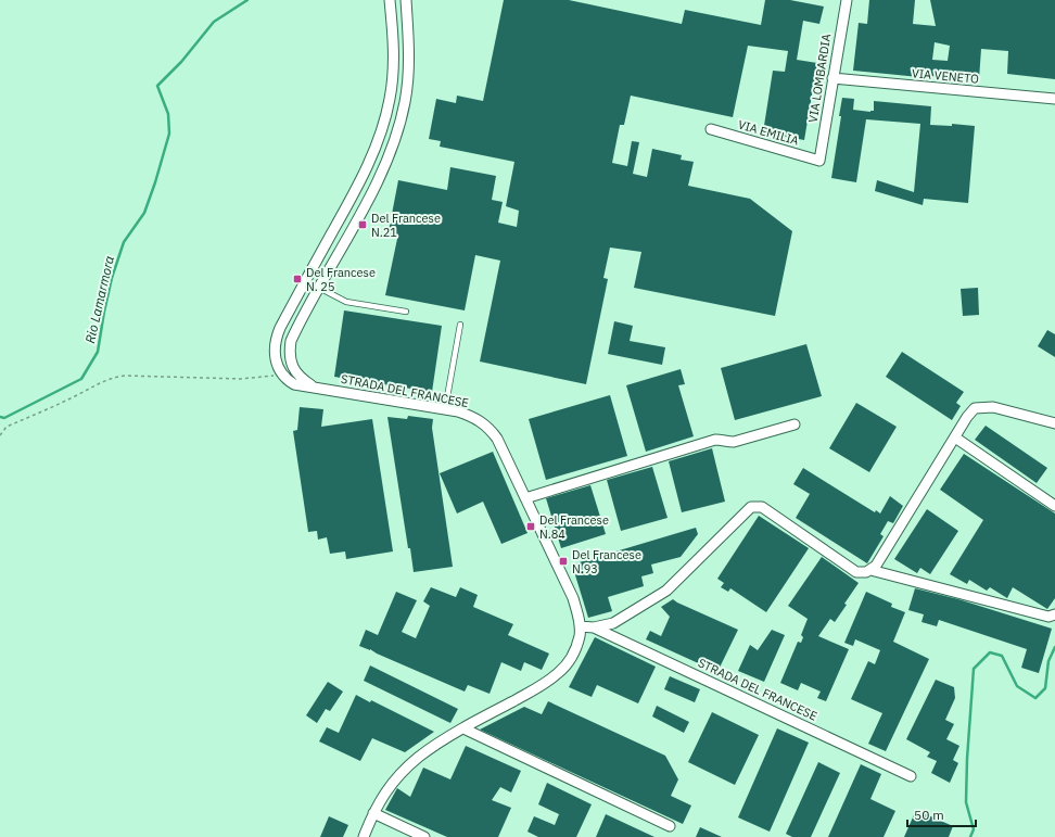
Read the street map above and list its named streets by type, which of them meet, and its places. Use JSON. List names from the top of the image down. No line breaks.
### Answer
{"streets":{"street":["VIA VENETO","VIA LOMBARDIA","VIA EMILIA","STRADA DEL FRANCESE"]},"crossings":[["VIA VENETO","VIA LOMBARDIA"],["VIA LOMBARDIA","VIA EMILIA"]],"water":["Rio Lamarmora"],"places":{"transit":["Del Francese N.21","Del Francese N. 25","Del Francese N.84","Del Francese N.93"]},"scale_bar":"50 m"}
